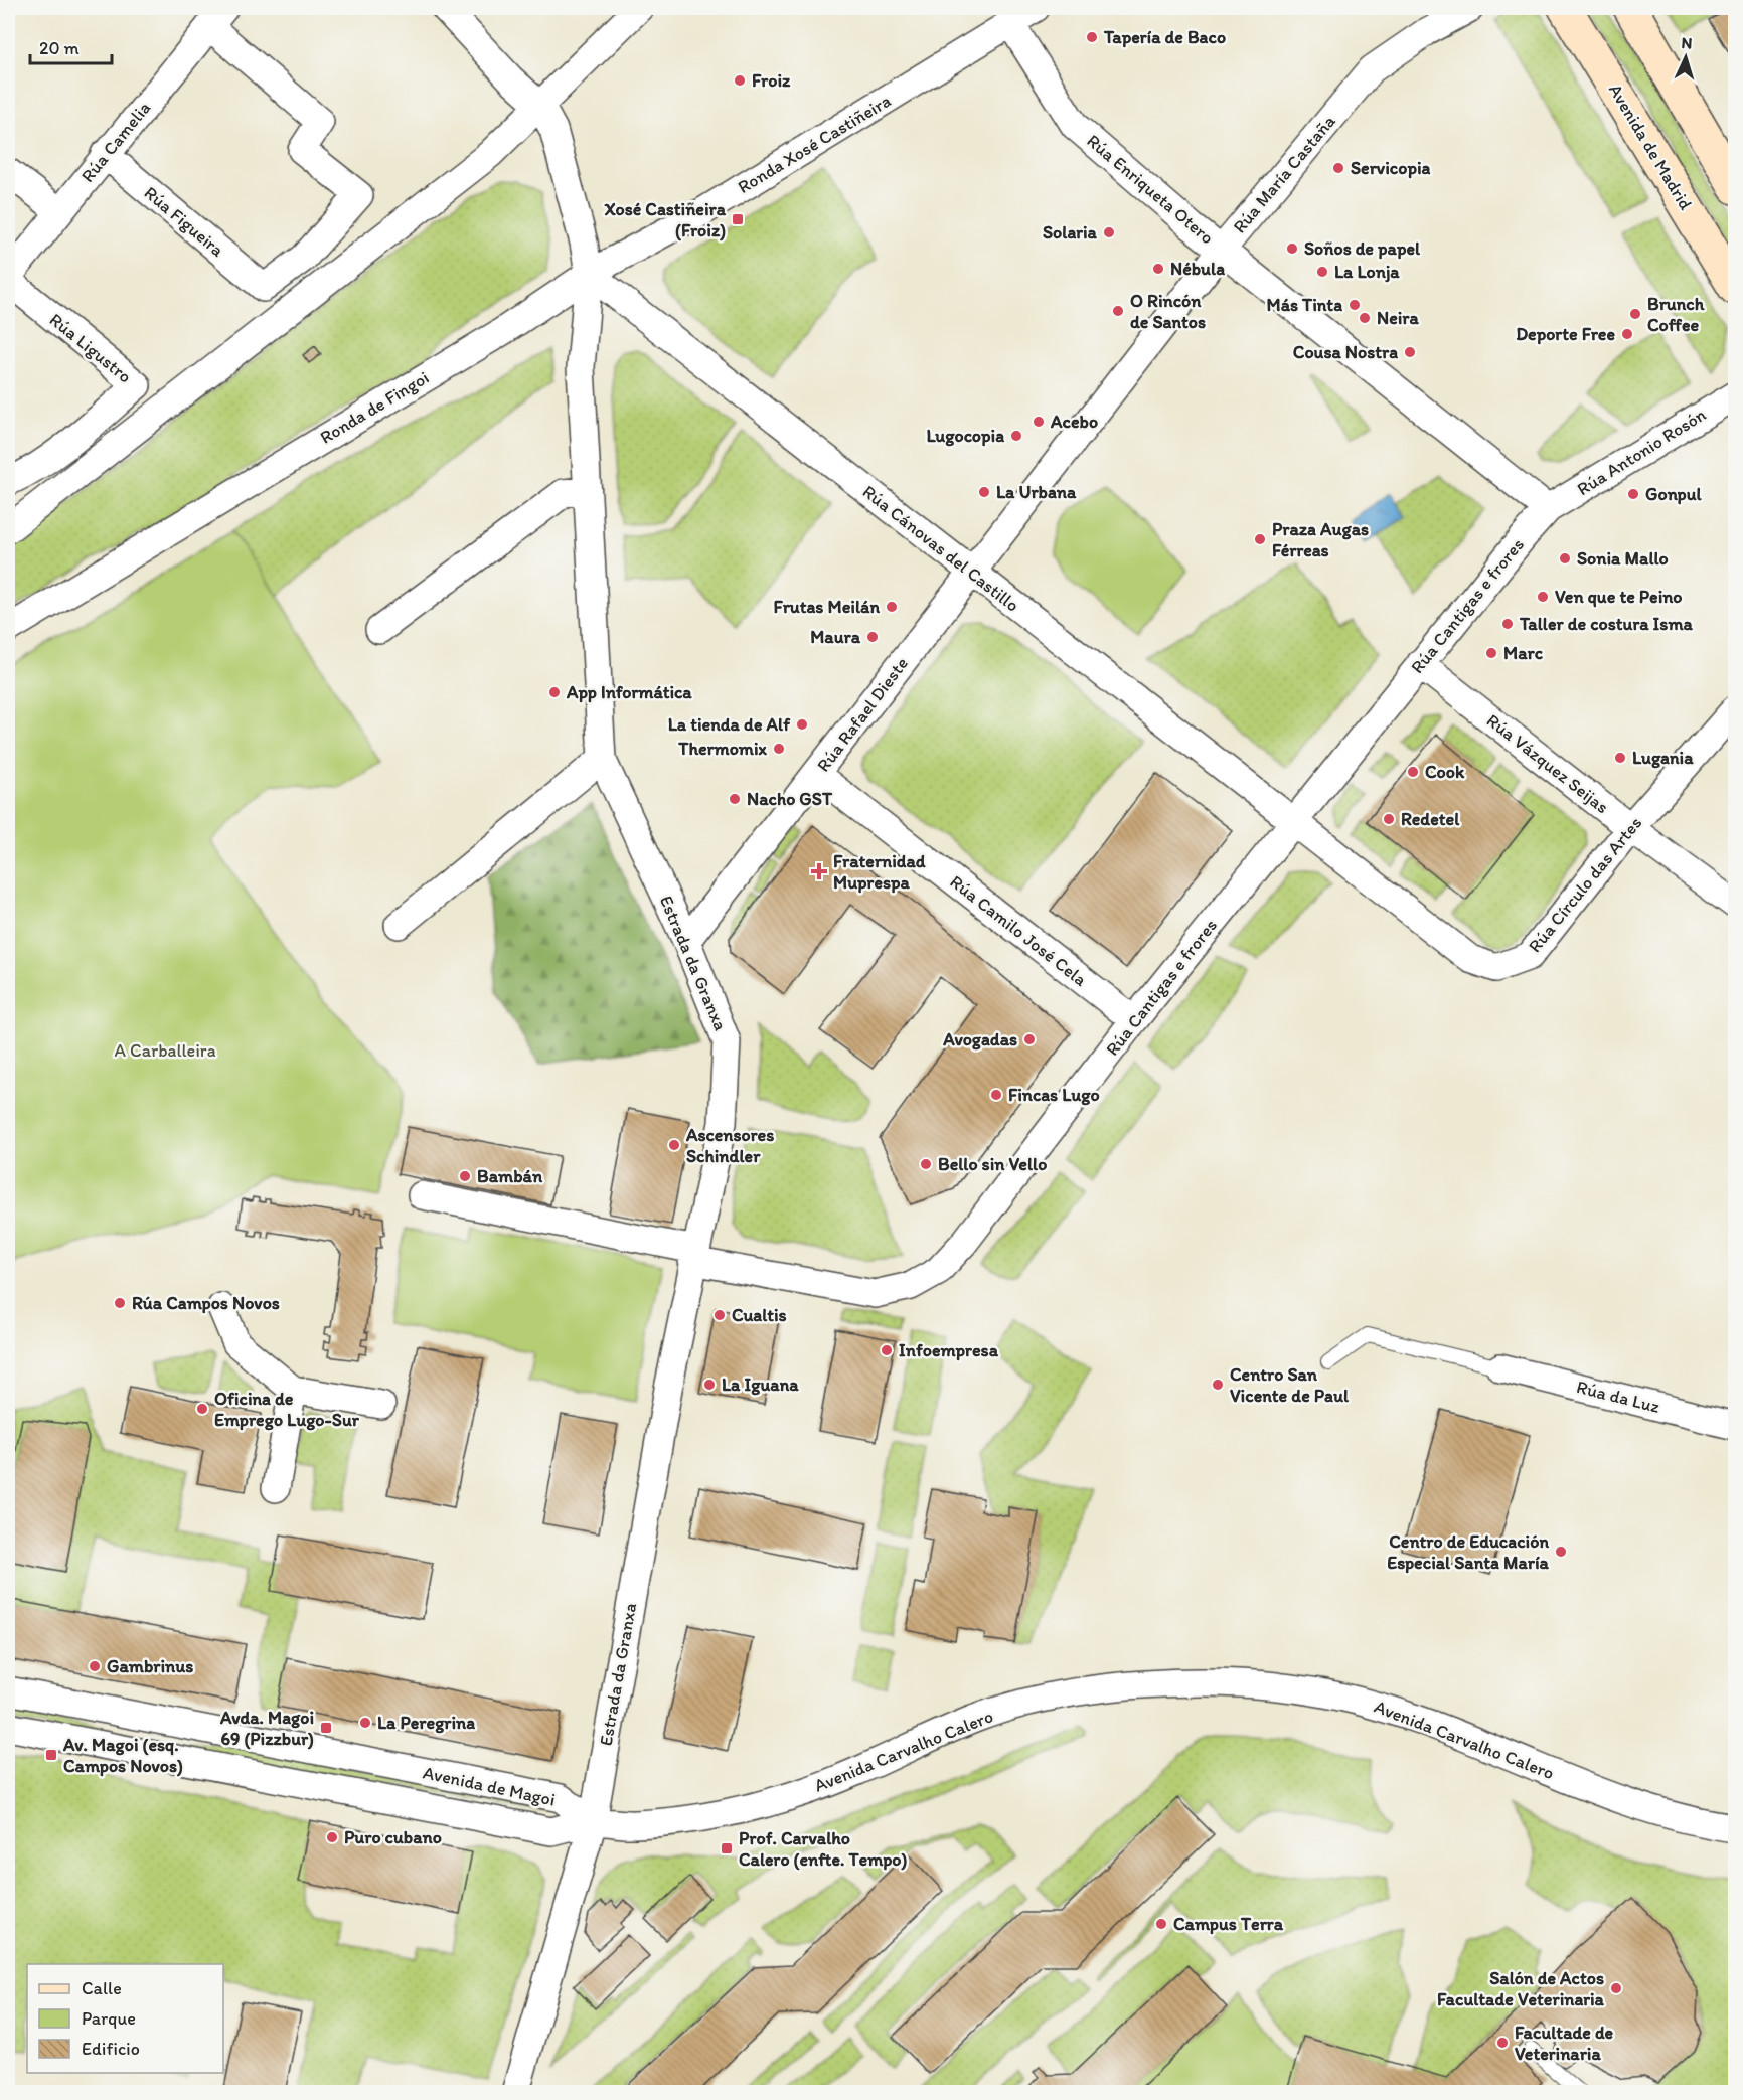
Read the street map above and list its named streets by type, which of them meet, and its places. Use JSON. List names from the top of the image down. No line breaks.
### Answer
{"streets":{"street":["Rúa Camelia","Ronda Xosé Castiñeira","Avenida de Madrid","Rúa María Castaña","Rúa Enriqueta Otero","Rúa Figueira","Rúa Ligustro","Ronda de Fingoi","Rúa Antonio Rosón","Rúa Cánovas del Castillo","Rúa Cantigas e frores","Rúa Rafael Dieste","Rúa Vázquez Seijas","Rúa Círculo das Artes","Rúa Camilo José Cela","Estrada da Granxa","Rúa da Luz","Avenida Carvalho Calero","Avenida de Magoi"]},"crossings":[["Rúa Camelia","Rúa Figueira"],["Ronda Xosé Castiñeira","Rúa Enriqueta Otero"],["Ronda Xosé Castiñeira","Ronda de Fingoi"],["Ronda Xosé Castiñeira","Rúa Cánovas del Castillo"],["Ronda Xosé Castiñeira","Estrada da Granxa"],["Rúa María Castaña","Rúa Enriqueta Otero"],["Rúa María Castaña","Rúa Cánovas del Castillo"],["Rúa María Castaña","Rúa Rafael Dieste"],["Rúa Enriqueta Otero","Rúa Antonio Rosón"],["Rúa Enriqueta Otero","Rúa Cantigas e frores"],["Ronda de Fingoi","Rúa Cánovas del Castillo"],["Ronda de Fingoi","Estrada da Granxa"],["Rúa Antonio Rosón","Rúa Cantigas e frores"],["Rúa Cánovas del Castillo","Rúa Cantigas e frores"],["Rúa Cánovas del Castillo","Rúa Rafael Dieste"],["Rúa Cánovas del Castillo","Rúa Círculo das Artes"],["Rúa Cánovas del Castillo","Estrada da Granxa"],["Rúa Cantigas e frores","Rúa Vázquez Seijas"],["Rúa Cantigas e frores","Rúa Círculo das Artes"],["Rúa Cantigas e frores","Rúa Camilo José Cela"],["Rúa Cantigas e frores","Estrada da Granxa"],["Rúa Rafael Dieste","Rúa Camilo José Cela"],["Rúa Rafael Dieste","Estrada da Granxa"],["Rúa Vázquez Seijas","Rúa Círculo das Artes"],["Estrada da Granxa","Avenida Carvalho Calero"],["Estrada da Granxa","Avenida de Magoi"],["Avenida Carvalho Calero","Avenida de Magoi"]],"parks":["A Carballeira"],"places":{"other":["Tapería de Baco","Froiz","Servicopia","Solaria","Soños de papel","Nébula","La Lonja","Más Tinta","O Rincón de Santos","Brunch Coffee","Neira","Deporte Free","Cousa Nostra","Acebo","Lugocopia","La Urbana","Gonpul","Praza Augas Férreas","Sonia Mallo","Ven que te Peino","Frutas Meilán","Taller de costura Isma","Maura","Marc","App Informática","La tienda de Alf","Thermomix","Lugania","Cook","Nacho GST","Redetel","Avogadas","Fincas Lugo","Ascensores Schindler","Bello sin Vello","Bambán","Rúa Campos Novos","Cualtis","Infoempresa","La Iguana","Centro San Vicente de Paul","Oficina de Emprego Lugo-Sur","Centro de Educación Especial Santa María","Gambrinus","La Peregrina","Puro cubano","Campus Terra","Salón de Actos Facultade Veterinaria","Facultade de Veterinaria"],"transit":["Xosé Castiñeira (Froiz)","Avda. Magoi 69 (Pizzbur)","Av. Magoi (esq. Campos Novos)","Prof. Carvalho Calero (enfte. Tempo)"],"health":["Fraternidad Muprespa"]},"legend":["Calle","Parque","Edificio"],"scale_bar":"20 m","north":"top"}
